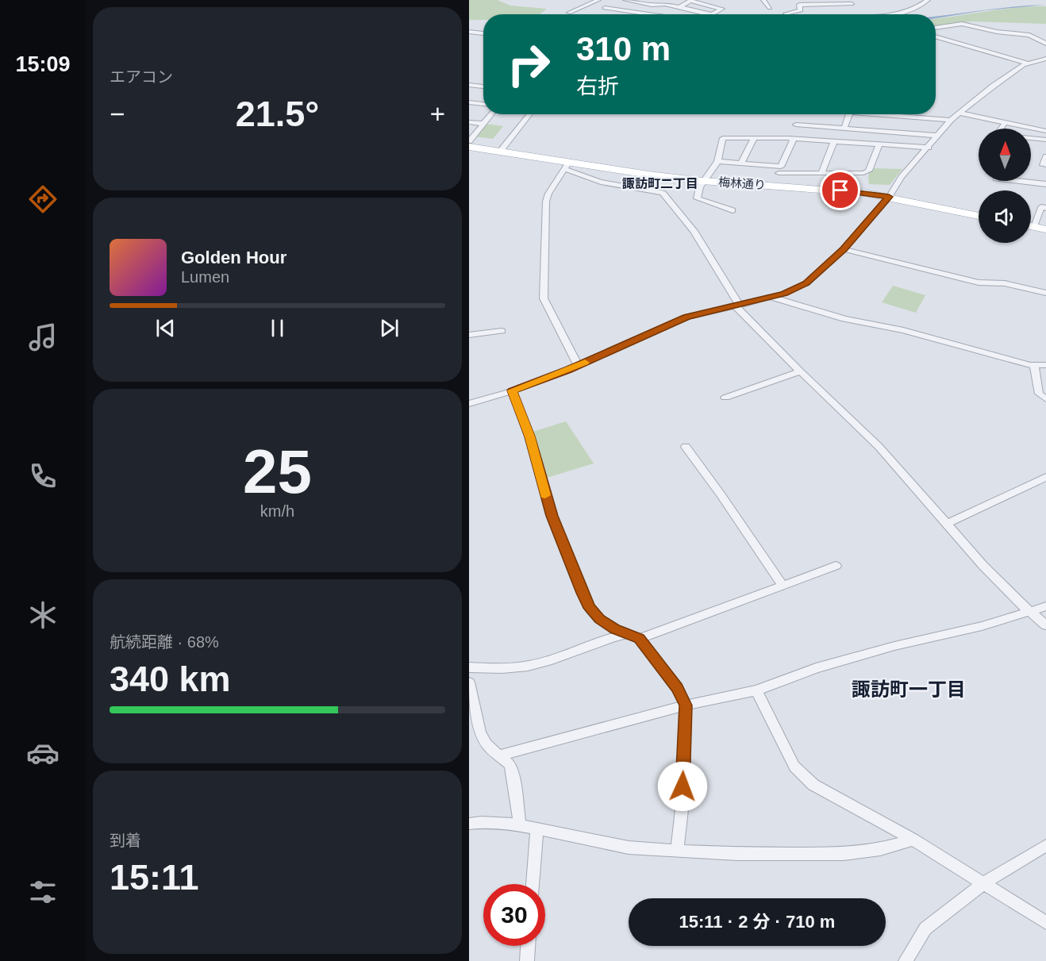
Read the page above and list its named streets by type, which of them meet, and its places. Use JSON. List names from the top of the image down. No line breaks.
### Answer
{"streets":{"main road":["梅林通り"]},"districts":["諏訪町二丁目","諏訪町一丁目"],"north":"top","page":{"tabs":"15:09","tile":["エアコン",["25","km/h"],["航続距離 · 68%","340 km"],["到着","15:11"]],"turn":["310 m","右折"],"heat":["−","21.5°","+"],"song":["Golden Hour","Lumen"],"limit":"30","trip":"15:11 · 2 分 · 710 m"}}
